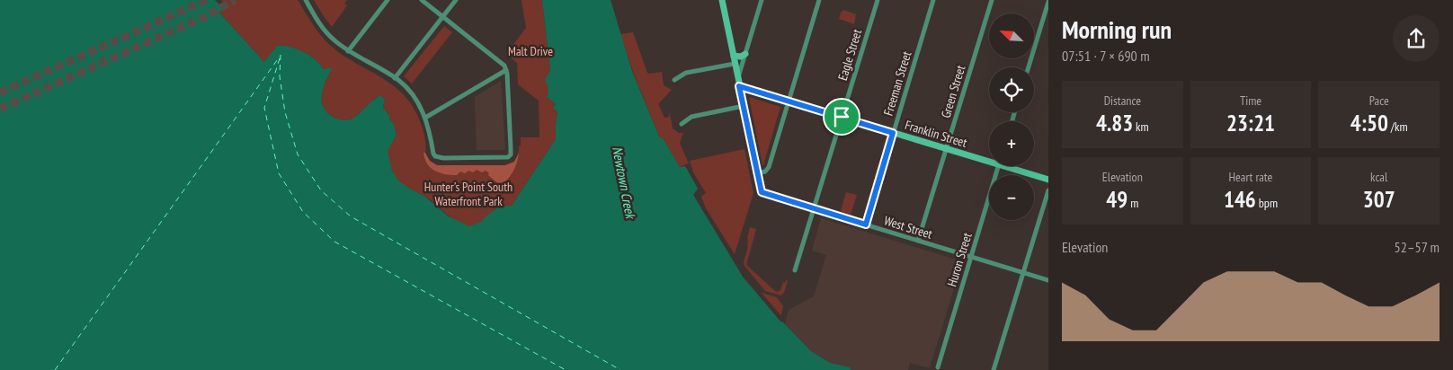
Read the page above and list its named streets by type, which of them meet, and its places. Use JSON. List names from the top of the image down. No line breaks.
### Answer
{"streets":{"street":["Eagle Street","Freeman Street","Green Street","Franklin Street","West Street","Huron Street"]},"crossings":[["Eagle Street","Franklin Street"],["Eagle Street","West Street"],["Freeman Street","Franklin Street"],["Freeman Street","West Street"],["Green Street","Franklin Street"],["Green Street","West Street"],["West Street","Huron Street"]],"water":["Newtown Creek"],"parks":["Malt Drive","Hunter’s Point South Waterfront Park"],"north":"top left","page":{"heading":["Morning run","07:51 · 7 × 690 m"],"map_buttons":["+","−"],"stats":[["Distance","4.83 km"],["Time","23:21"],["Pace","4:50 /km"],["Elevation","49 m"],["Heart rate","146 bpm"],["kcal","307"]],"chart":["Elevation","52–57 m"]}}
